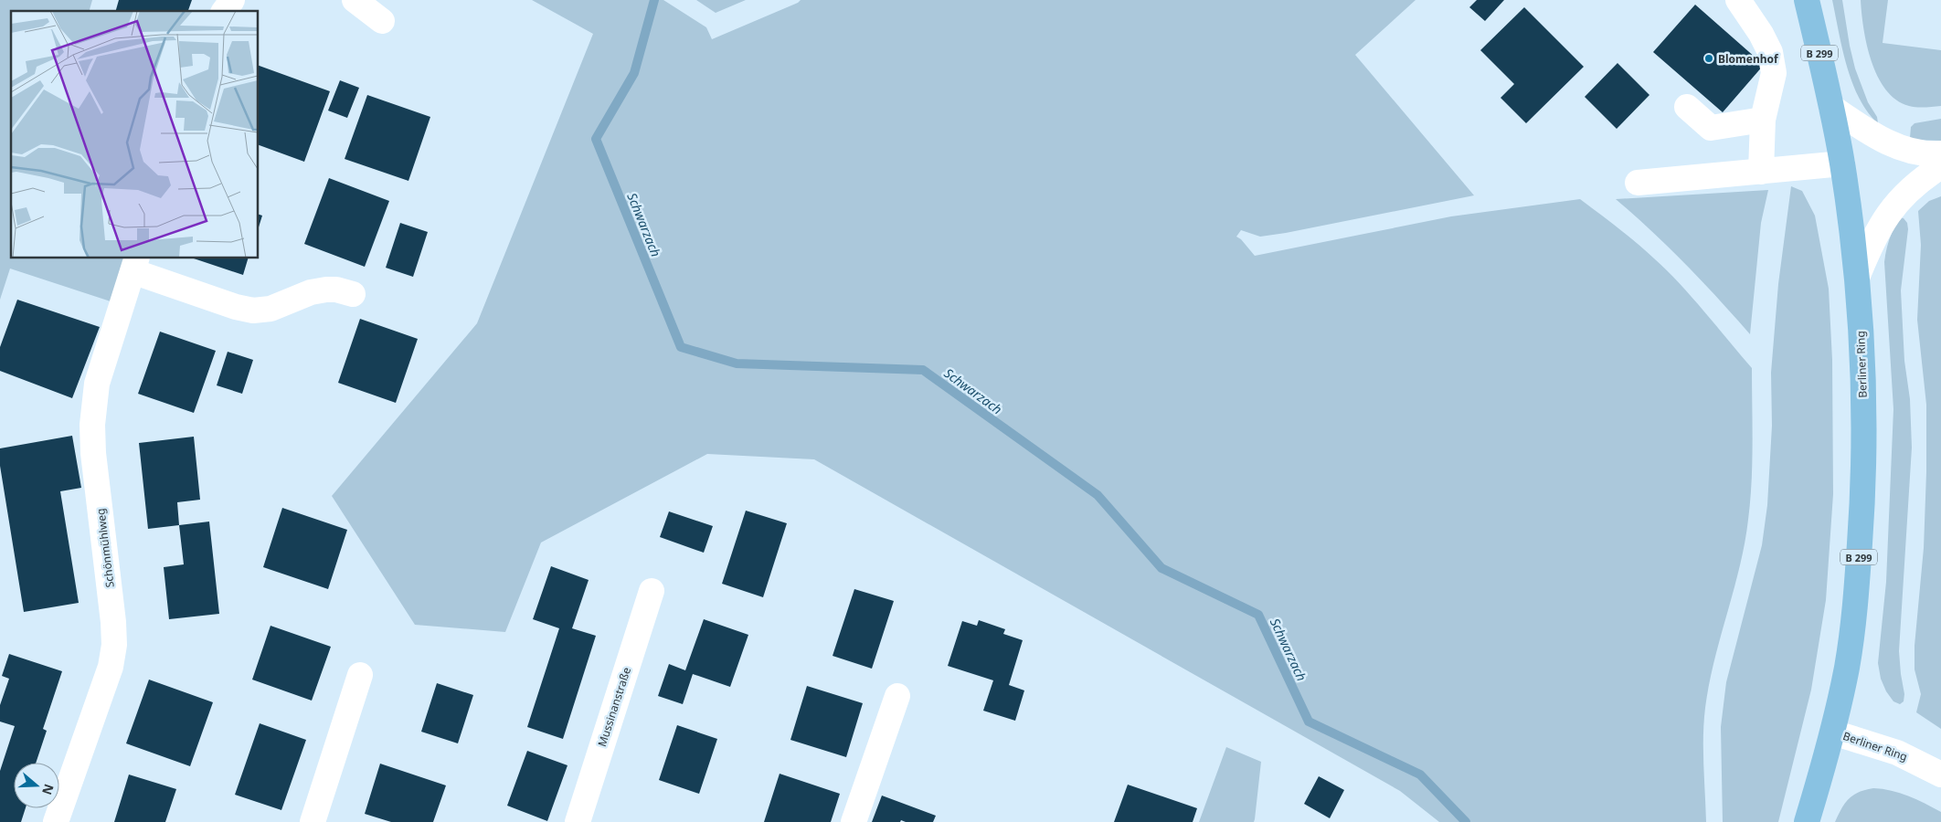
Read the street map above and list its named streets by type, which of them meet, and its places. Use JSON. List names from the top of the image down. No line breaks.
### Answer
{"streets":{"main road":["B 299","Berliner Ring"],"street":["Schönmühlweg","Mussinanstraße"]},"water":["Schwarzach"],"places":["Blomenhof"],"north":"right"}
